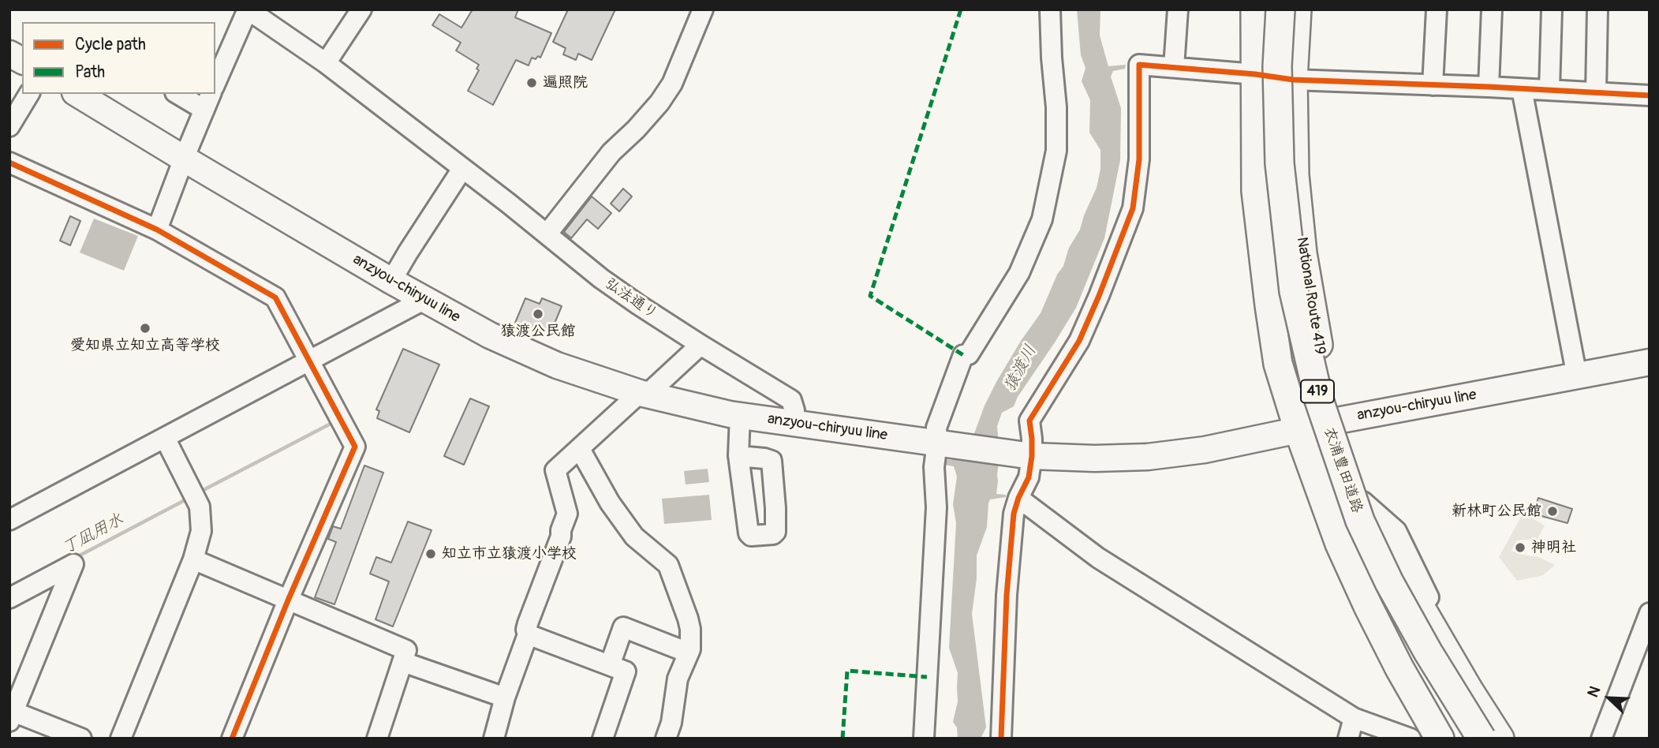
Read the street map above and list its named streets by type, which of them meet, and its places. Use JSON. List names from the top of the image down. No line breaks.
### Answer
{"streets":{"highway":["National Route 419","419","衣浦豊田道路"],"main road":["anzyou-chiryuu line"],"street":["弘法通り"]},"crossings":[["anzyou-chiryuu line","National Route 419"],["anzyou-chiryuu line","弘法通り"],["anzyou-chiryuu line","419"]],"water":["猿渡川","丁凪用水"],"places":["遍照院","猿渡公民館","愛知県立知立高等学校","新林町公民館","神明社","知立市立猿渡小学校"],"legend":["Cycle path","Path"],"north":"top left"}
